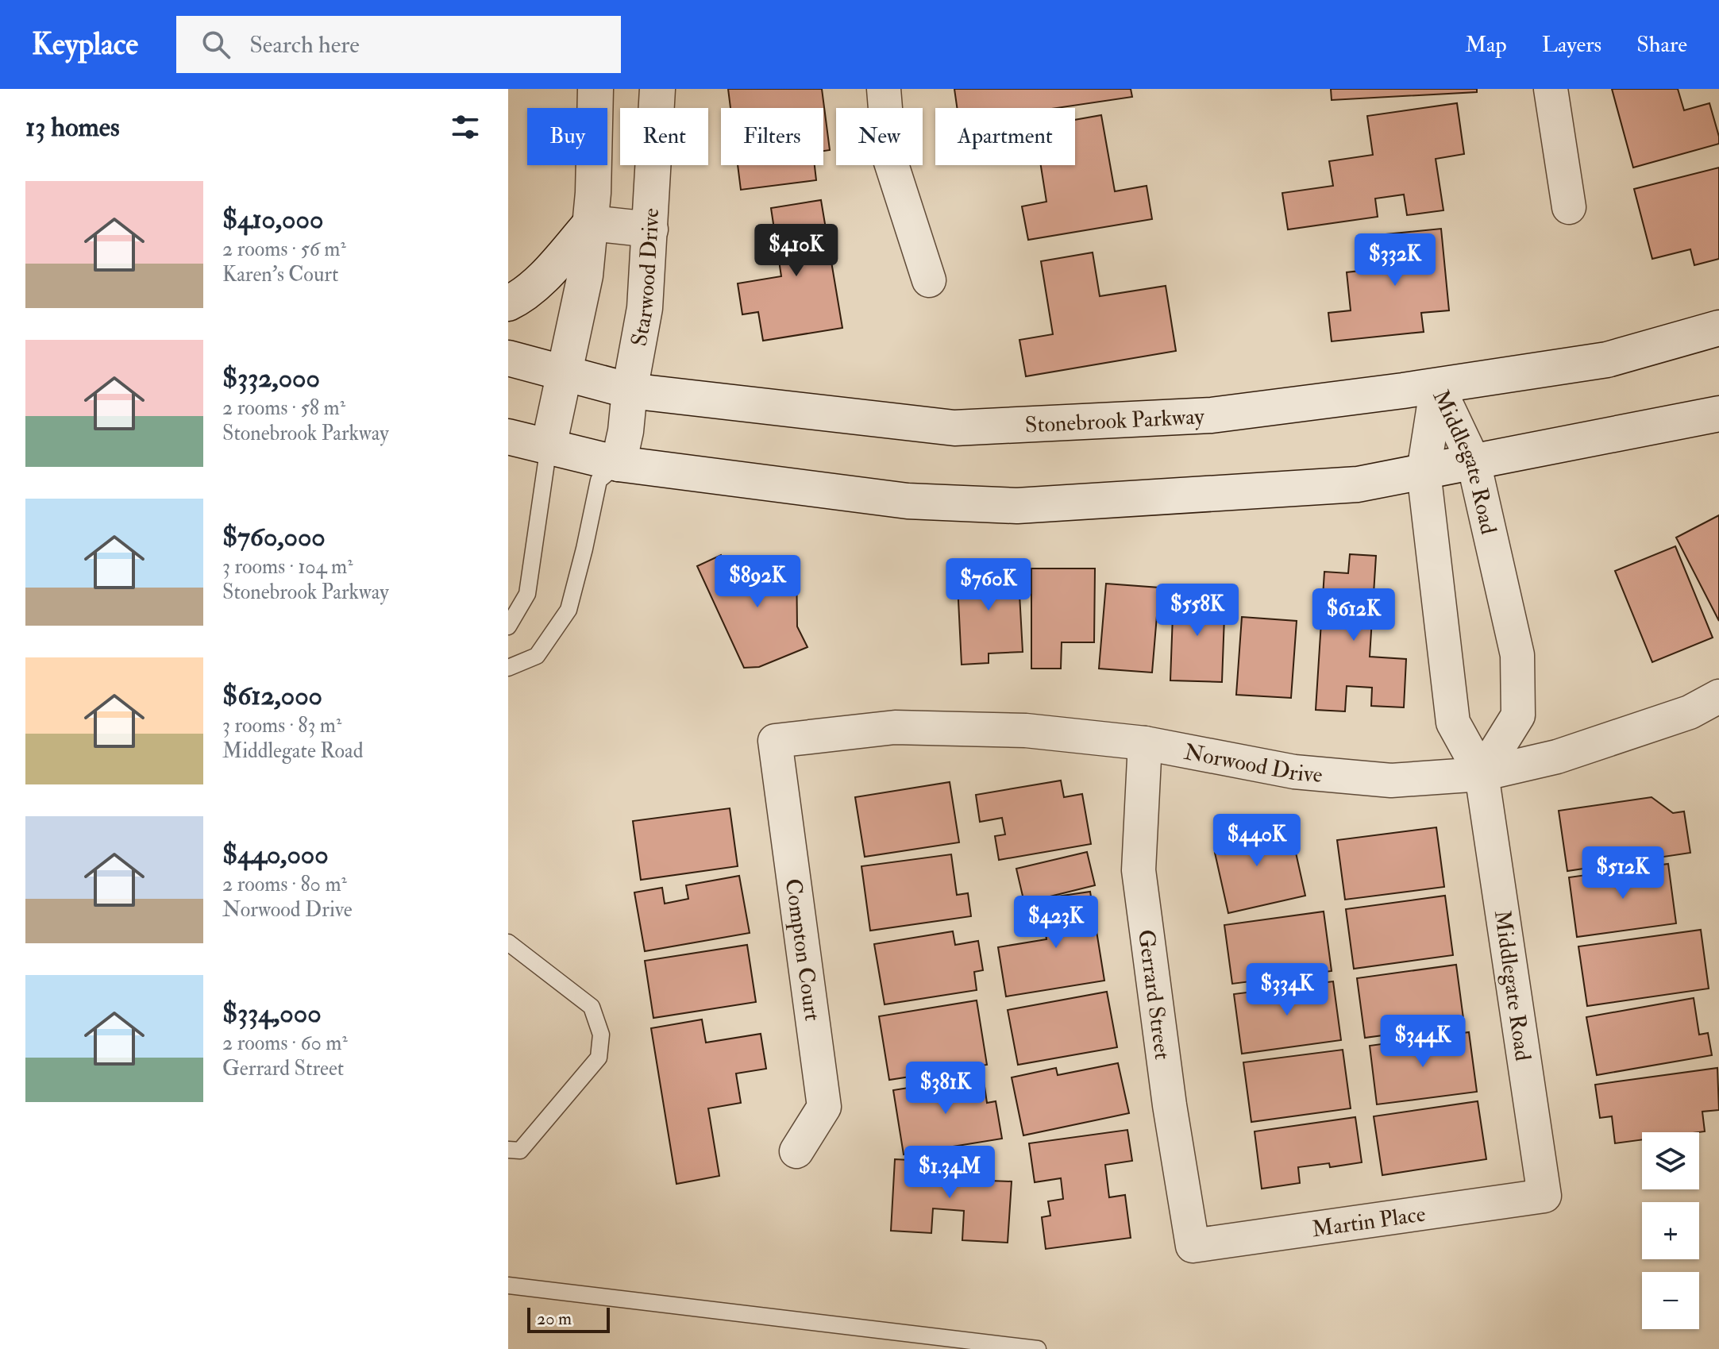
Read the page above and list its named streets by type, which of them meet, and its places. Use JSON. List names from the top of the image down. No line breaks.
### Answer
{"streets":{"main road":["Starwood Drive","Stonebrook Parkway"],"street":["Middlegate Road","Norwood Drive","Compton Court","Gerrard Street","Martin Place"]},"crossings":[["Starwood Drive","Stonebrook Parkway"],["Stonebrook Parkway","Middlegate Road"],["Middlegate Road","Norwood Drive"],["Middlegate Road","Martin Place"],["Norwood Drive","Compton Court"],["Norwood Drive","Gerrard Street"],["Gerrard Street","Martin Place"]],"scale_bar":"20 m","page":{"header":"Keyplace","search":"Search here","nav":["Map","Layers","Share"],"heading":"13 homes","chip":["Buy","Rent","Filters","New","Apartment"],"list":[{"name":"$410,000","note":"2 rooms · 56 m² · Karen's Court"},{"name":"$332,000","note":"2 rooms · 58 m² · Stonebrook Parkway"},{"name":"$760,000","note":"3 rooms · 104 m² · Stonebrook Parkway"},{"name":"$612,000","note":"3 rooms · 83 m² · Middlegate Road"},{"name":"$440,000","note":"2 rooms · 80 m² · Norwood Drive"},{"name":"$334,000","note":"2 rooms · 60 m² · Gerrard Street"}],"price":["$410K","$332K","$892K","$760K","$558K","$612K","$440K","$512K","$423K","$334K","$344K","$381K","$1.34M"],"map_buttons":["+","−"],"scale":"20 m"}}
